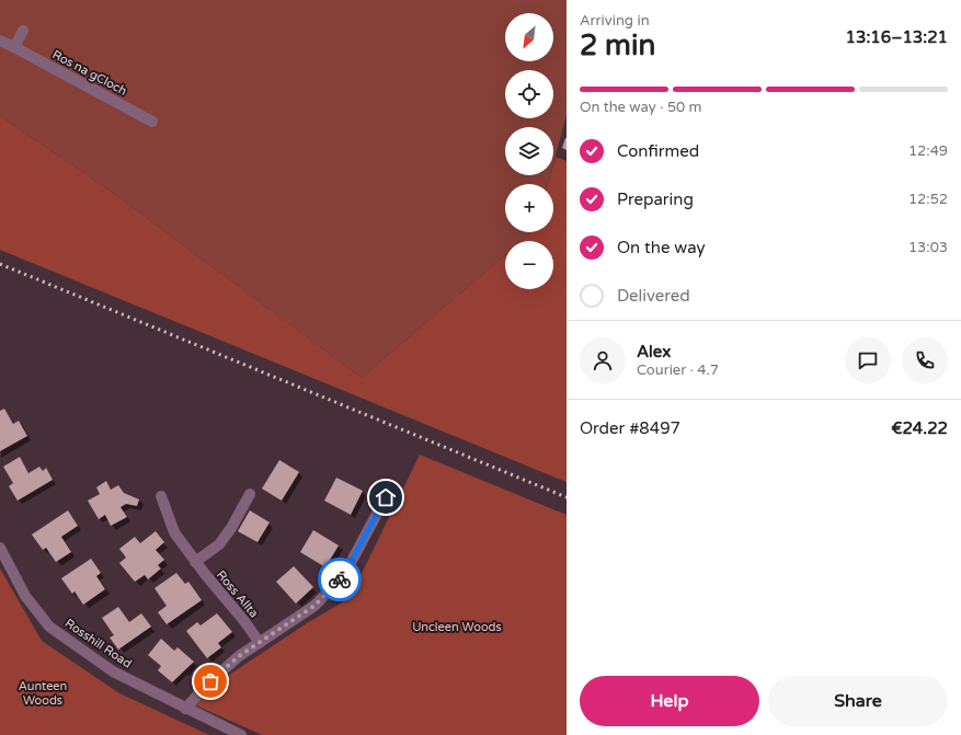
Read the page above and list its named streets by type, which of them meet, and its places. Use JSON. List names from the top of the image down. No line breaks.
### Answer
{"streets":{"street":["Ros na gCloch","Ross Allta","Rosshill Road"]},"parks":["Uncleen Woods","Aunteen Woods"],"north":"bottom left","page":{"heading":["2 min","Arriving in","13:16–13:21"],"panel":["Alex","Courier · 4.7","Order #8497","€24.22"],"map_buttons":["+","−"],"bar":"On the way · 50 m","list":[["Confirmed","12:49"],["Preparing","12:52"],["On the way","13:03"],"Delivered"],"buttons":["Help","Share"]}}
